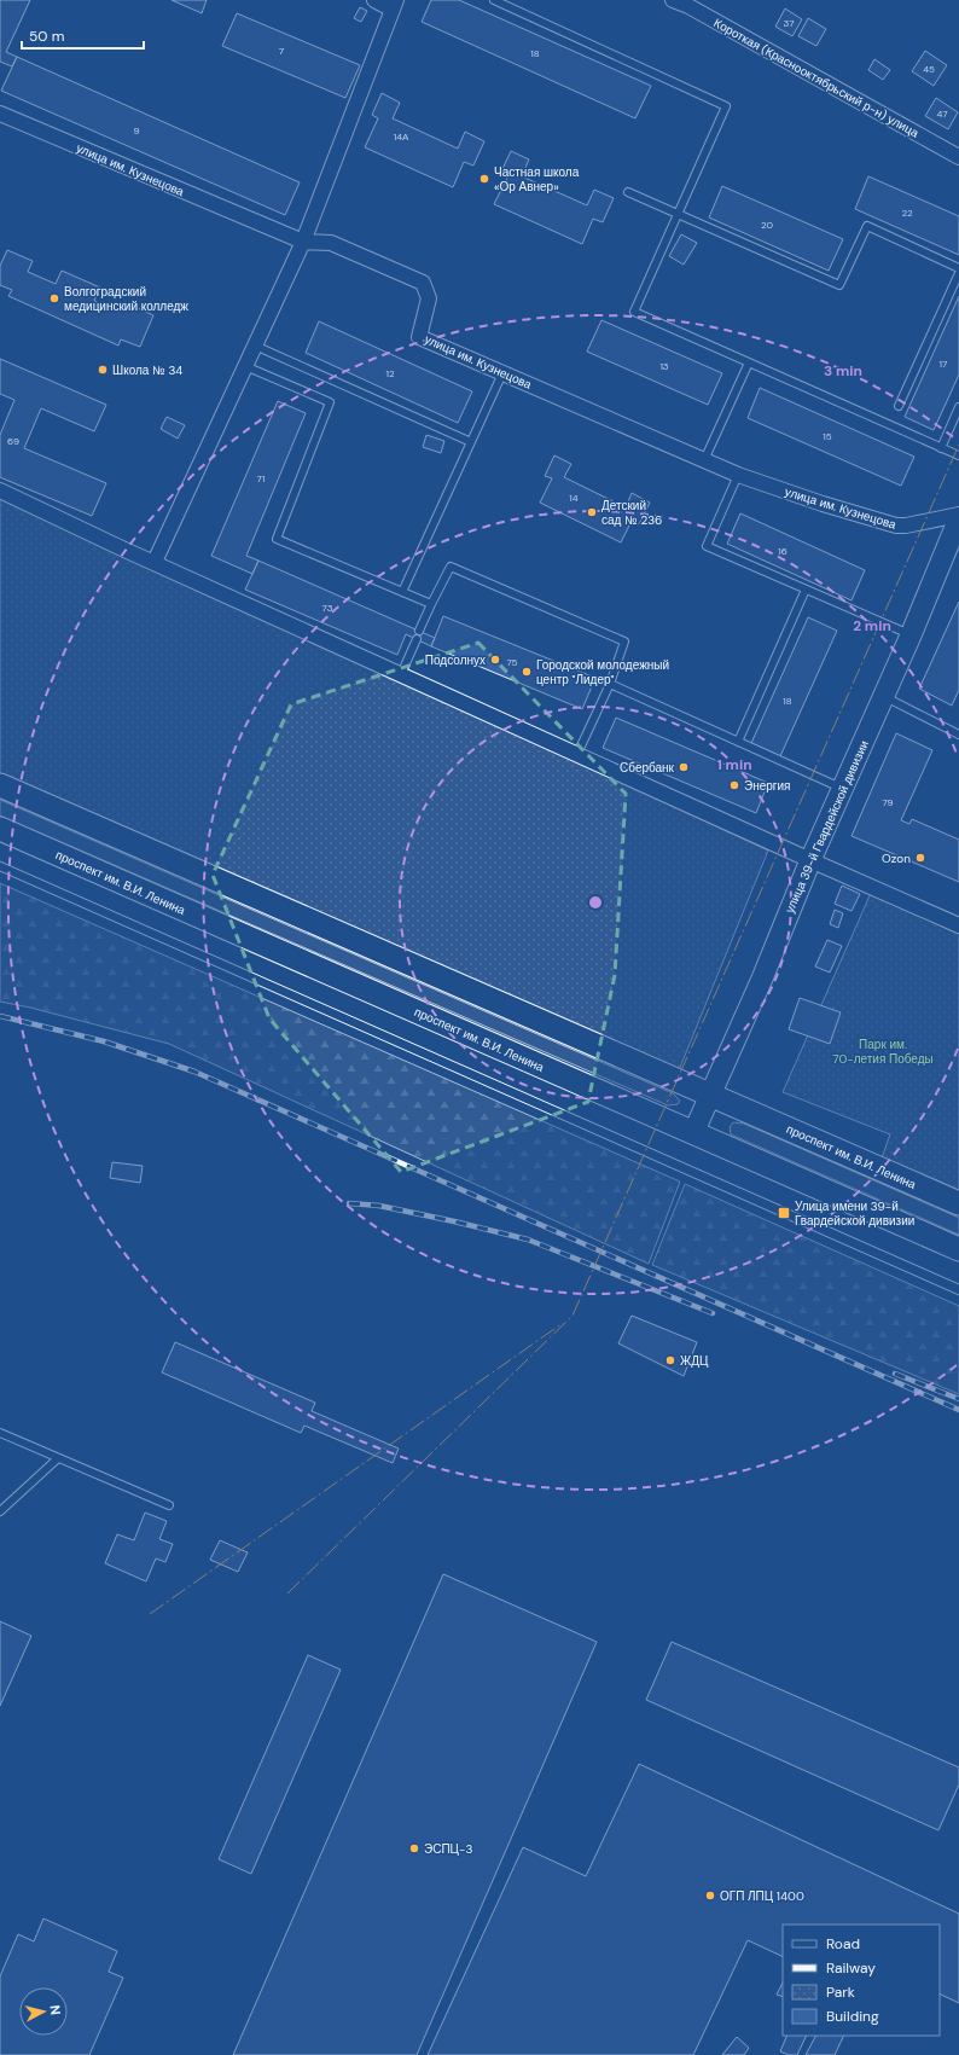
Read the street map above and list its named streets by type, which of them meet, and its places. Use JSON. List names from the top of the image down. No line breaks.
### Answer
{"streets":{"main road":["улица 39-й Гвардейской дивизии","проспект им. В.И. Ленина"],"street":["Короткая (Краснооктябрьский р-н) улица","улица им. Кузнецова"]},"crossings":[["улица 39-й Гвардейской дивизии","проспект им. В.И. Ленина"]],"parks":["Парк им. 70-летия Победы"],"places":{"other":["Частная школа «Ор Авнер»","Волгоградский медицинский колледж","Школа № 34","Детский сад № 236","Подсолнух","Городской молодежный центр \"Лидер\"","Сбербанк","Энергия","Ozon","ЖДЦ","ЭСПЦ-3","ОГП ЛПЦ 1400"],"transit":["Улица имени 39-й Гвардейской дивизии"]},"house_numbers":["37","7","18","45","47","9","14А","22","20","17","13","12","15","69","71","14","16","73","75","18","79"],"legend":["Road","Railway","Park","Building"],"scale_bar":"50 m","north":"right","rings":["3 min","2 min","1 min"]}
